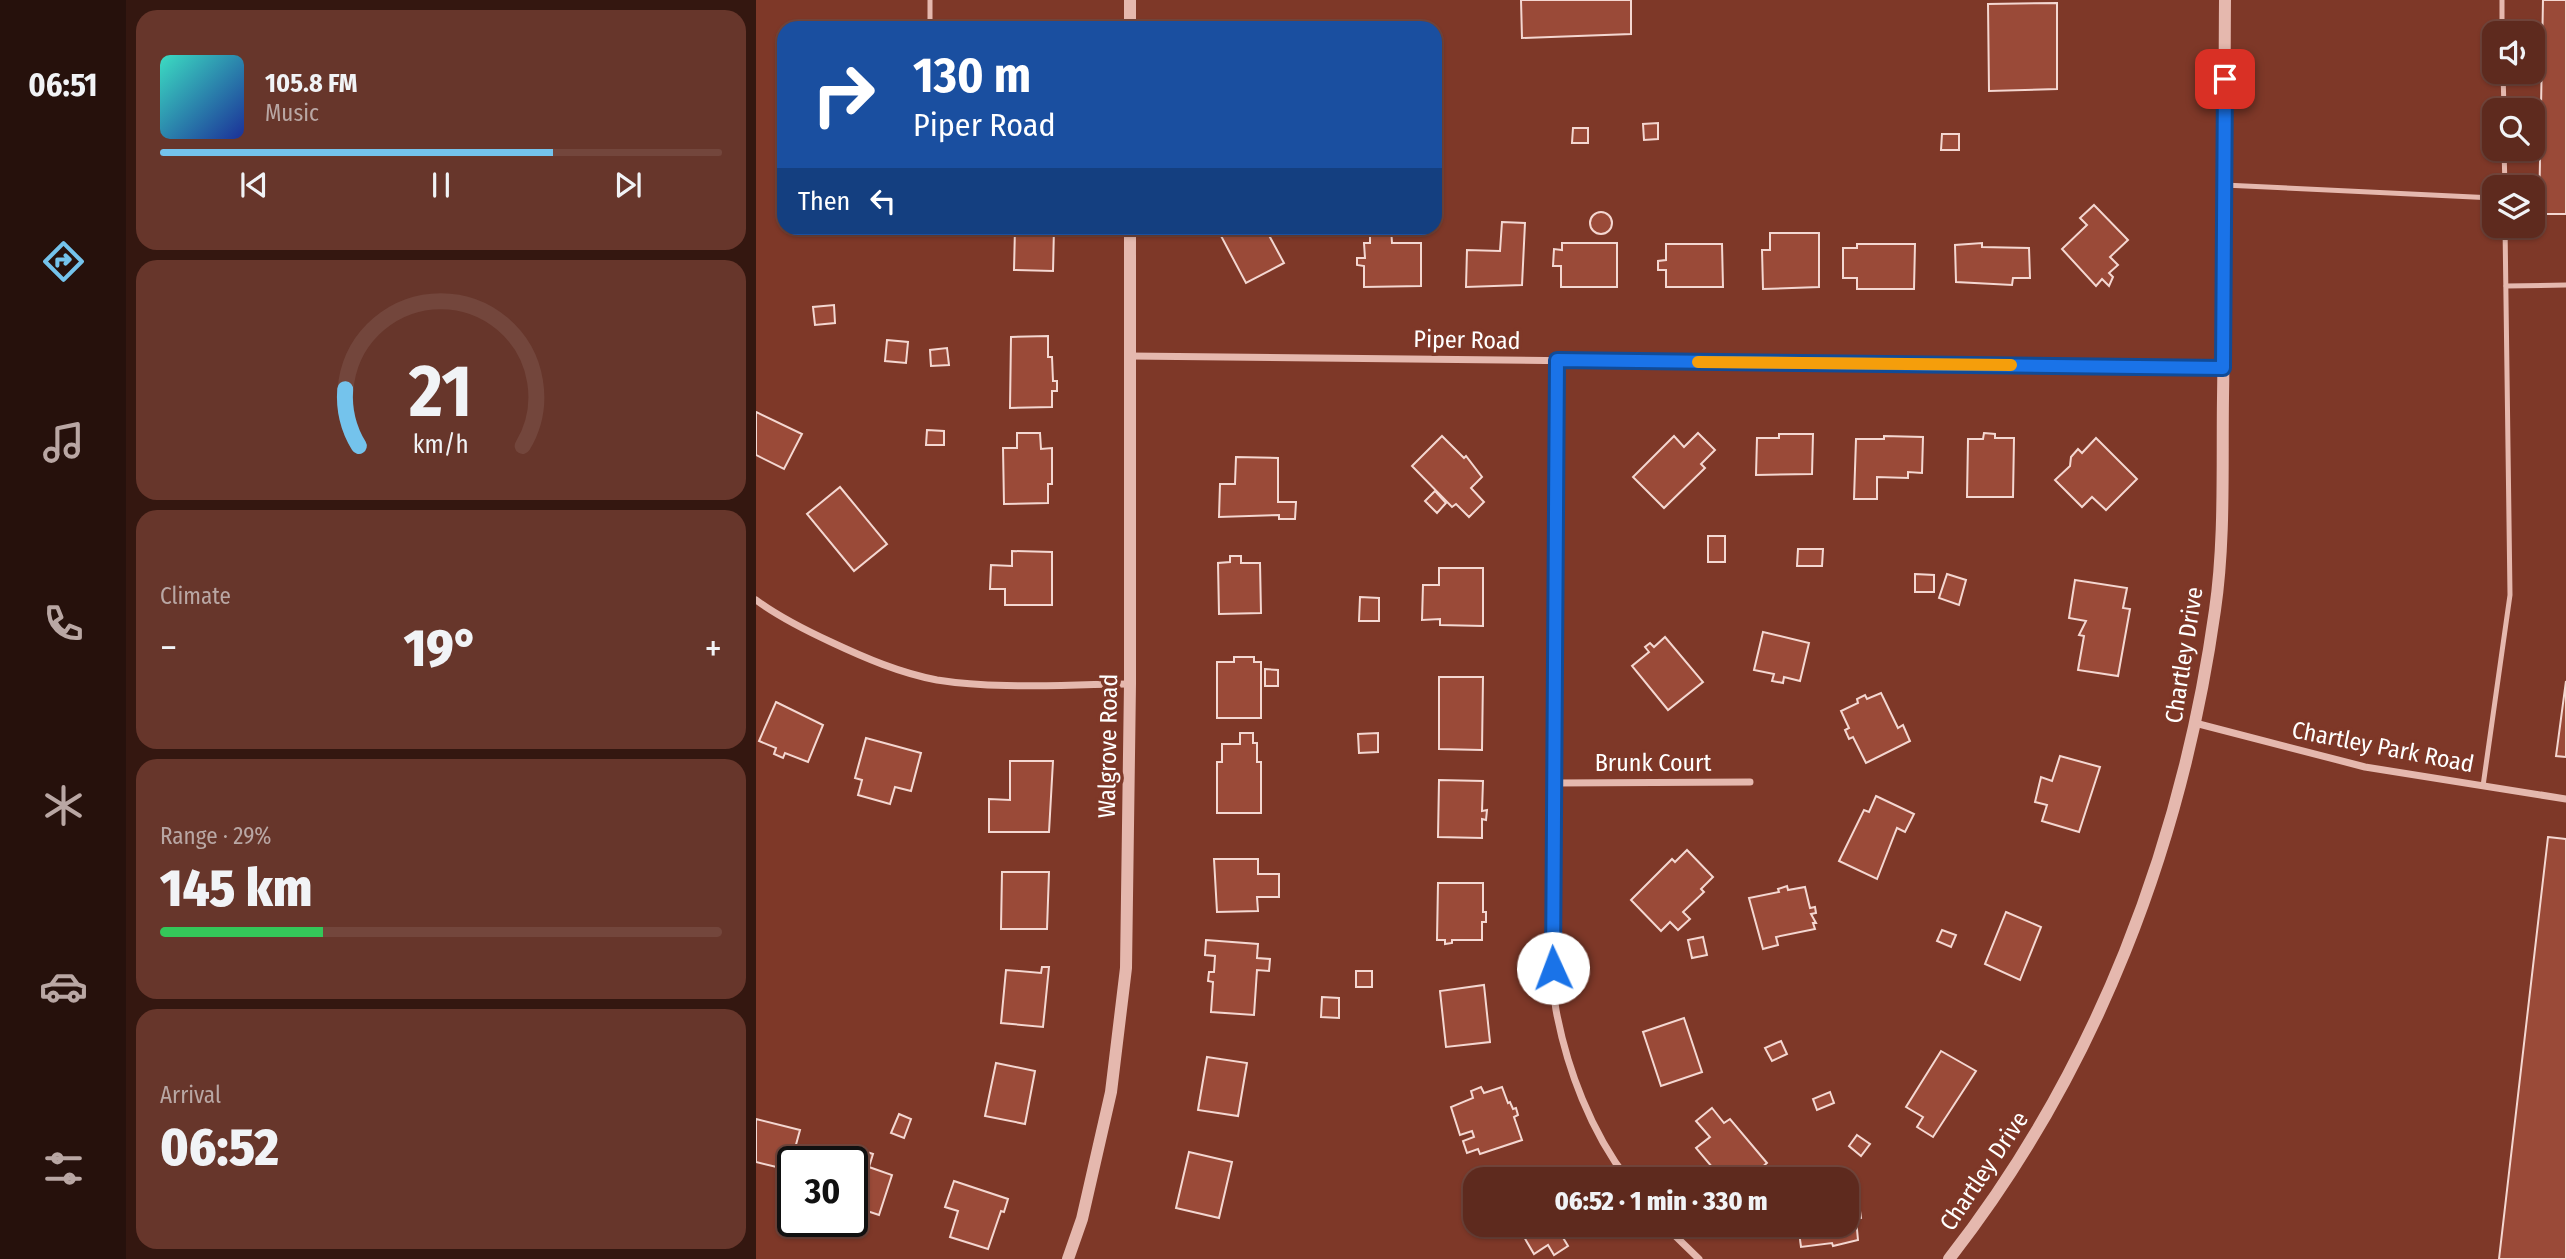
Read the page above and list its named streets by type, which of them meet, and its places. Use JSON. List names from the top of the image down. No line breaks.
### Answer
{"streets":{"street":["Piper Road","Chartley Drive","Walgrove Road","Chartley Park Road","Brunk Court"]},"crossings":[["Piper Road","Chartley Drive"],["Piper Road","Walgrove Road"],["Chartley Drive","Chartley Park Road"]],"page":{"tabs":"06:51","turn":["130 m","Piper Road"],"song":["105.8 FM","Music"],"then":"Then","tile":["Climate",["Range · 29%","145 km"],["Arrival","06:52"]],"heat":["−","19°","+"],"limit":"30","trip":"06:52 · 1 min · 330 m","gauge":["21","km/h"]}}
